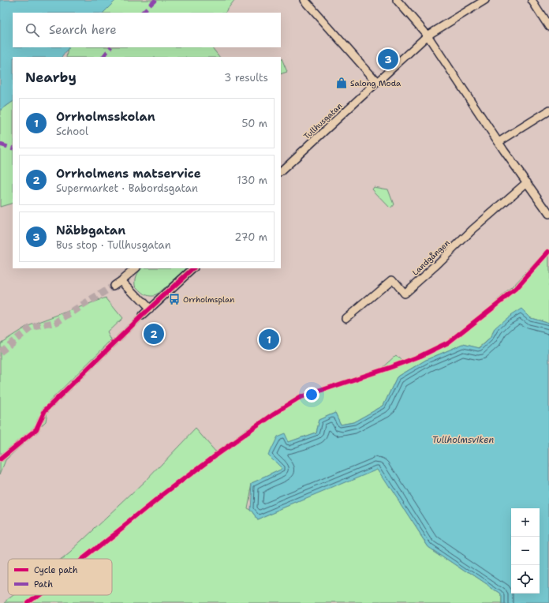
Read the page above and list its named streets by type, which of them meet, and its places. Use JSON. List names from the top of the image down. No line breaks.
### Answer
{"streets":{"street":["Tullhusgatan","Landgången"]},"water":["Tullholmsviken"],"places":{"shop":["Salong Moda"],"bus stop":["Orrholmsplan"]},"legend":["Cycle path","Path"],"page":{"search":"Search here","pins":["3","2","1"],"heading":["Nearby","3 results"],"list":[{"mark":"1","name":"Orrholmsskolan","note":"School","value":"50 m"},{"mark":"2","name":"Orrholmens matservice","note":"Supermarket · Babordsgatan","value":"130 m"},{"mark":"3","name":"Näbbgatan","note":"Bus stop · Tullhusgatan","value":"270 m"}],"map_buttons":["+","−"]}}
